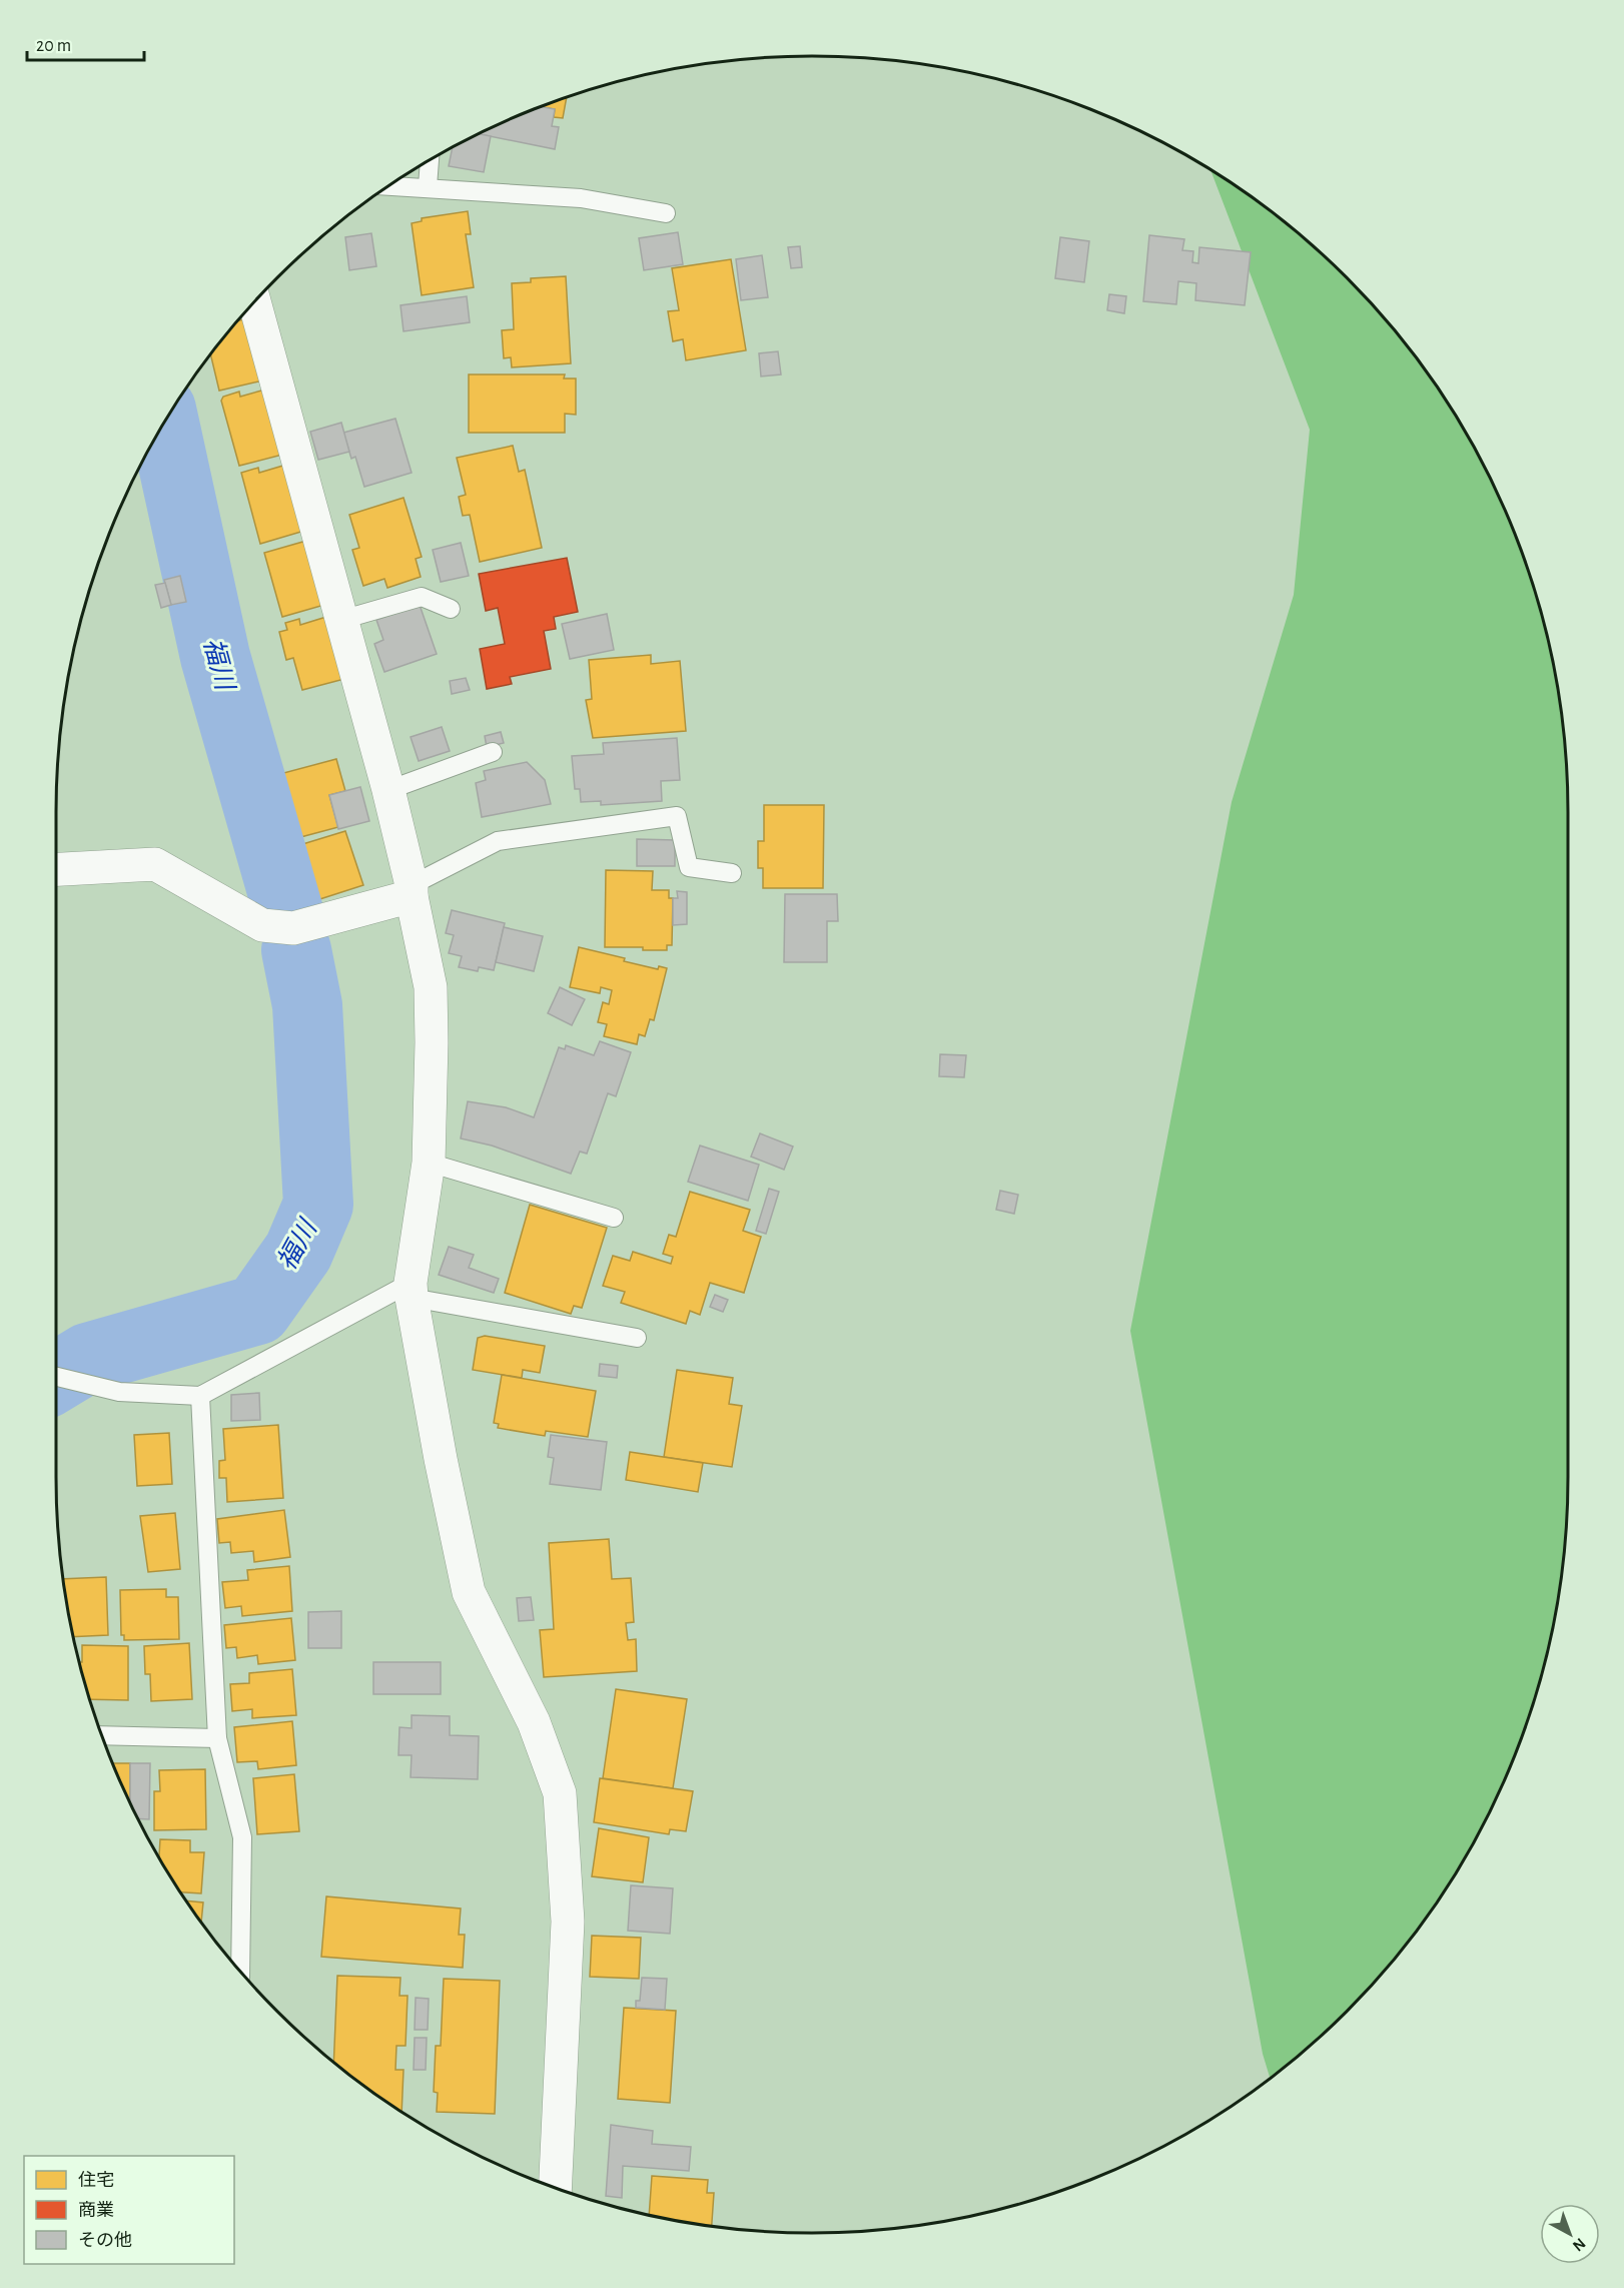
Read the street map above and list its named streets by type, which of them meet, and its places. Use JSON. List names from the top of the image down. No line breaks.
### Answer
{"water":["福川"],"legend":["住宅","商業","その他"],"scale_bar":"20 m","north":"bottom right"}
